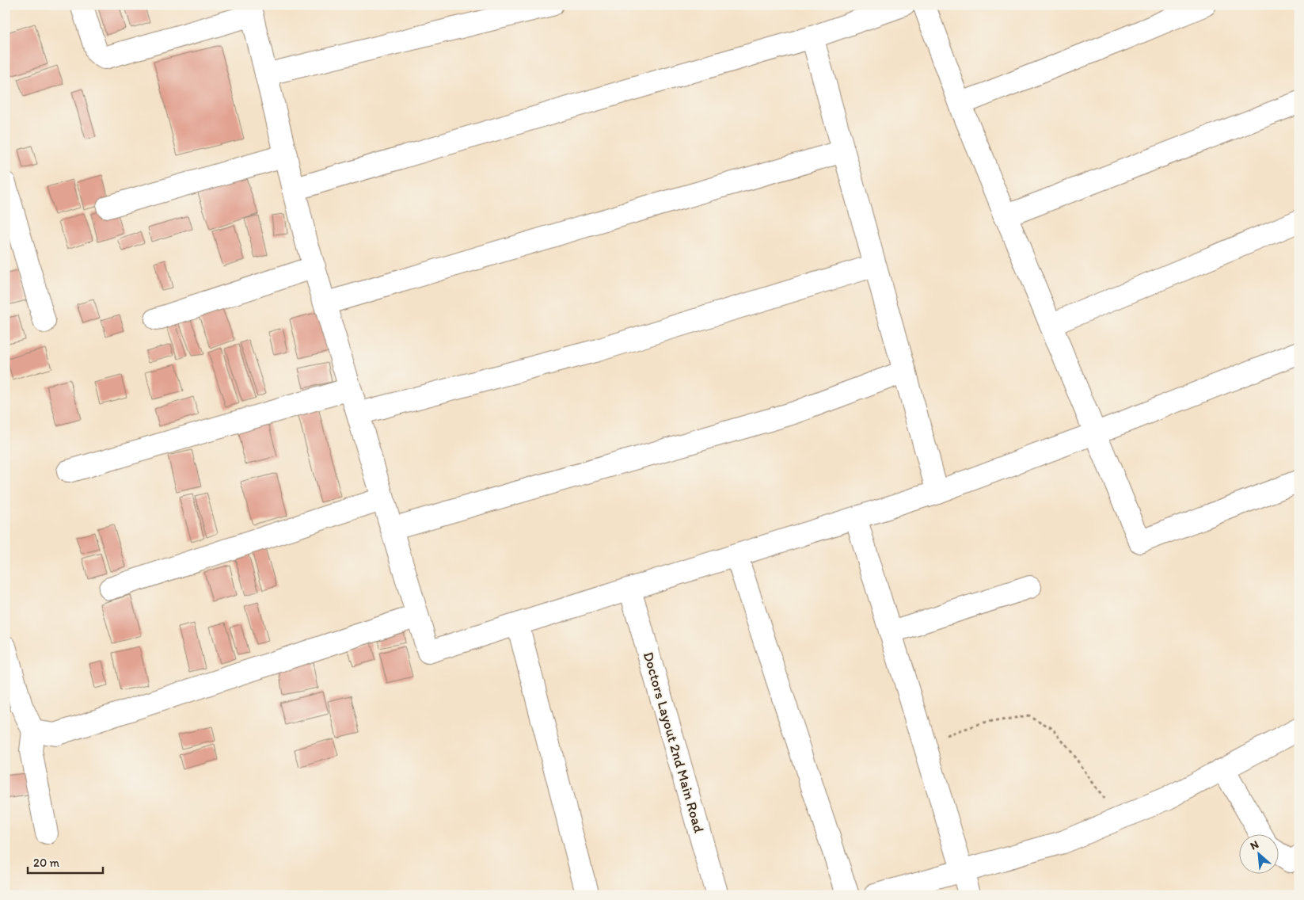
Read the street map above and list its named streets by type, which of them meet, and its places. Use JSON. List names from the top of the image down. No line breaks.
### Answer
{"streets":{"street":["Doctors Layout 2nd Main Road"]},"scale_bar":"20 m","north":"top left"}
